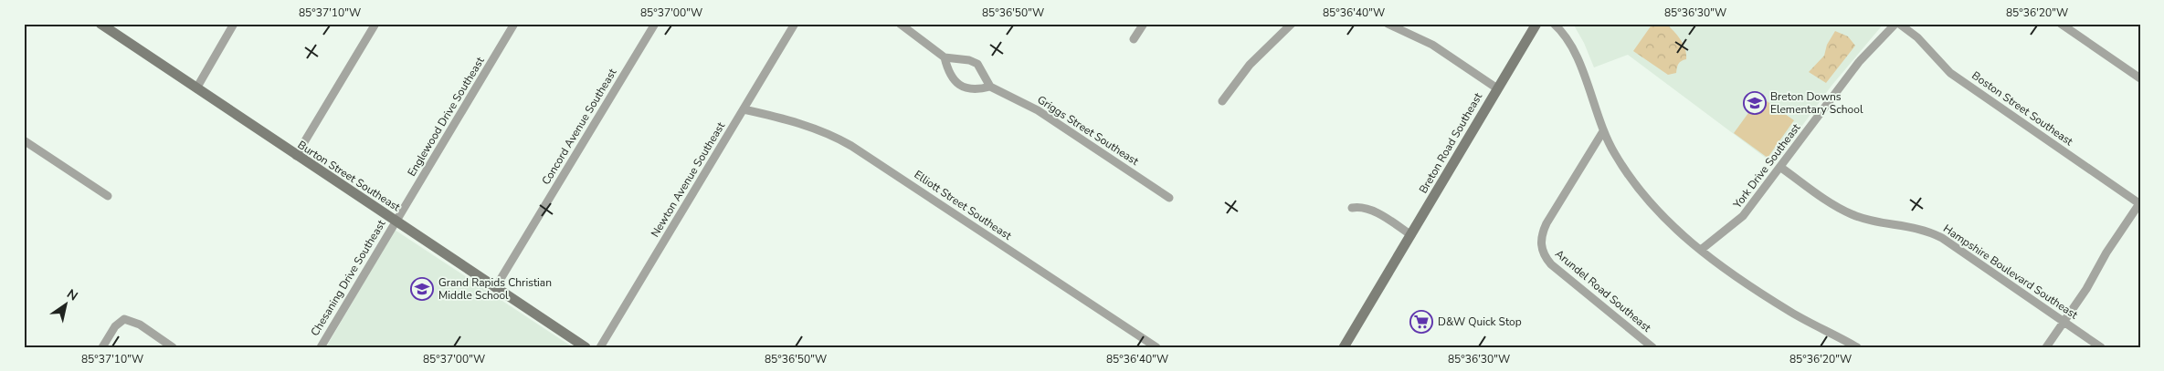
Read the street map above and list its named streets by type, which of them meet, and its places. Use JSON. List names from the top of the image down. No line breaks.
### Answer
{"streets":{"main road":["Breton Road Southeast","Burton Street Southeast"],"street":["Boston Street Southeast","Englewood Drive Southeast","Concord Avenue Southeast","Griggs Street Southeast","York Drive Southeast","Newton Avenue Southeast","Elliott Street Southeast","Hampshire Boulevard Southeast","Chesaning Drive Southeast","Arundel Road Southeast"]},"crossings":[["Englewood Drive Southeast","Burton Street Southeast"],["Englewood Drive Southeast","Chesaning Drive Southeast"],["Concord Avenue Southeast","Burton Street Southeast"],["York Drive Southeast","Hampshire Boulevard Southeast"],["Burton Street Southeast","Chesaning Drive Southeast"],["Newton Avenue Southeast","Elliott Street Southeast"]],"places":{"school or university":["Breton Downs Elementary School","Grand Rapids Christian Middle School"],"supermarket":["D&W Quick Stop"]},"north":"top right","coordinates":["85°37'10\"W","85°37'00\"W","85°36'50\"W","85°36'40\"W","85°36'30\"W","85°36'20\"W"]}
